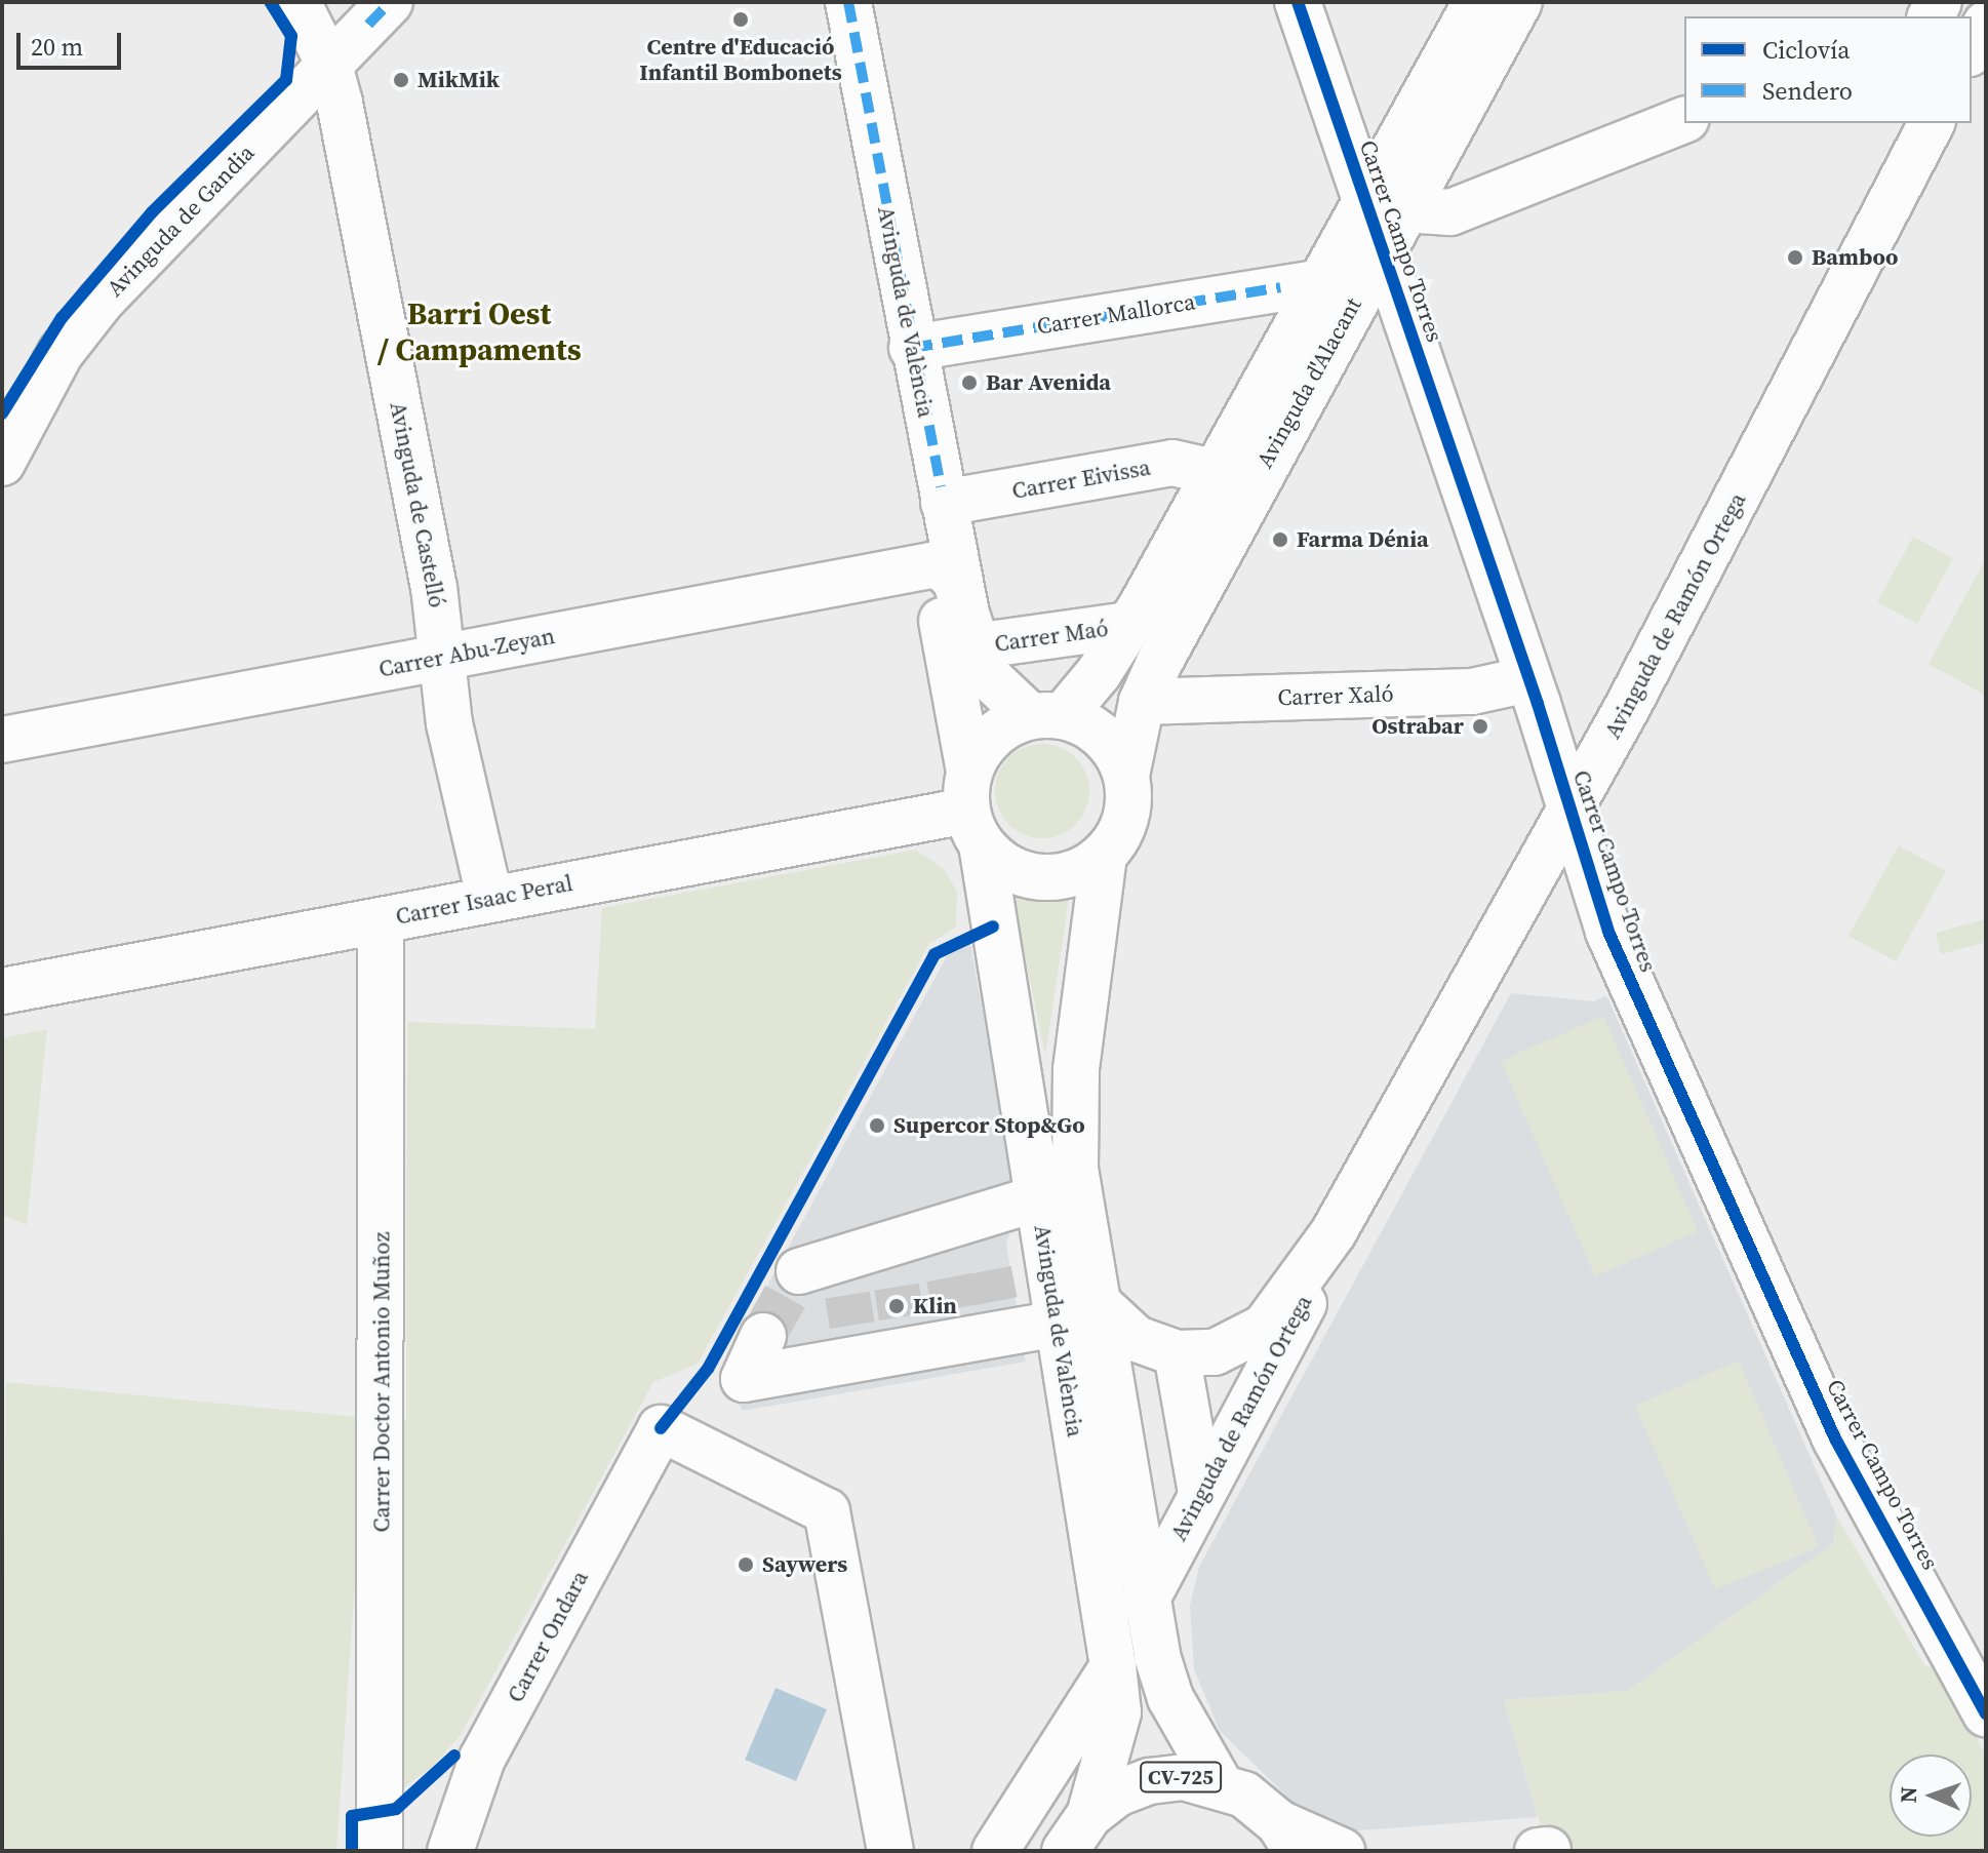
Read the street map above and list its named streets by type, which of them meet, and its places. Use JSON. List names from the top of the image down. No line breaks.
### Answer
{"streets":{"street":["Avinguda de Gandia","Carrer Campo Torres","Avinguda de València","Carrer Mallorca","Avinguda d'Alacant","Carrer Eivissa","Avinguda de Castelló","Avinguda de Ramón Ortega","Carrer Maó","Carrer Abu-Zeyan","Carrer Xaló","Carrer Isaac Peral","Carrer Doctor Antonio Muñoz","Carrer Ondara","CV-725"]},"crossings":[["Avinguda de Gandia","Avinguda de Castelló"],["Carrer Campo Torres","Avinguda d'Alacant"],["Carrer Campo Torres","Avinguda de Ramón Ortega"],["Carrer Campo Torres","Carrer Xaló"],["Avinguda de València","Carrer Mallorca"],["Avinguda de València","Avinguda d'Alacant"],["Avinguda de València","Carrer Eivissa"],["Avinguda de València","Avinguda de Ramón Ortega"],["Avinguda de València","Carrer Maó"],["Avinguda de València","Carrer Abu-Zeyan"],["Avinguda de València","Carrer Isaac Peral"],["Avinguda de València","CV-725"],["Carrer Mallorca","Avinguda d'Alacant"],["Avinguda d'Alacant","Carrer Eivissa"],["Avinguda d'Alacant","Carrer Maó"],["Avinguda d'Alacant","Carrer Xaló"],["Avinguda d'Alacant","Carrer Isaac Peral"],["Avinguda de Castelló","Carrer Abu-Zeyan"],["Avinguda de Castelló","Carrer Isaac Peral"],["Carrer Isaac Peral","Carrer Doctor Antonio Muñoz"]],"districts":["Barri Oest / Campaments"],"places":["Centre d'Educació Infantil Bombonets","MikMik","Bamboo","Bar Avenida","Farma Dénia","Ostrabar","Supercor Stop&Go","Klin","Saywers"],"legend":["Ciclovía","Sendero"],"scale_bar":"20 m","north":"left"}
